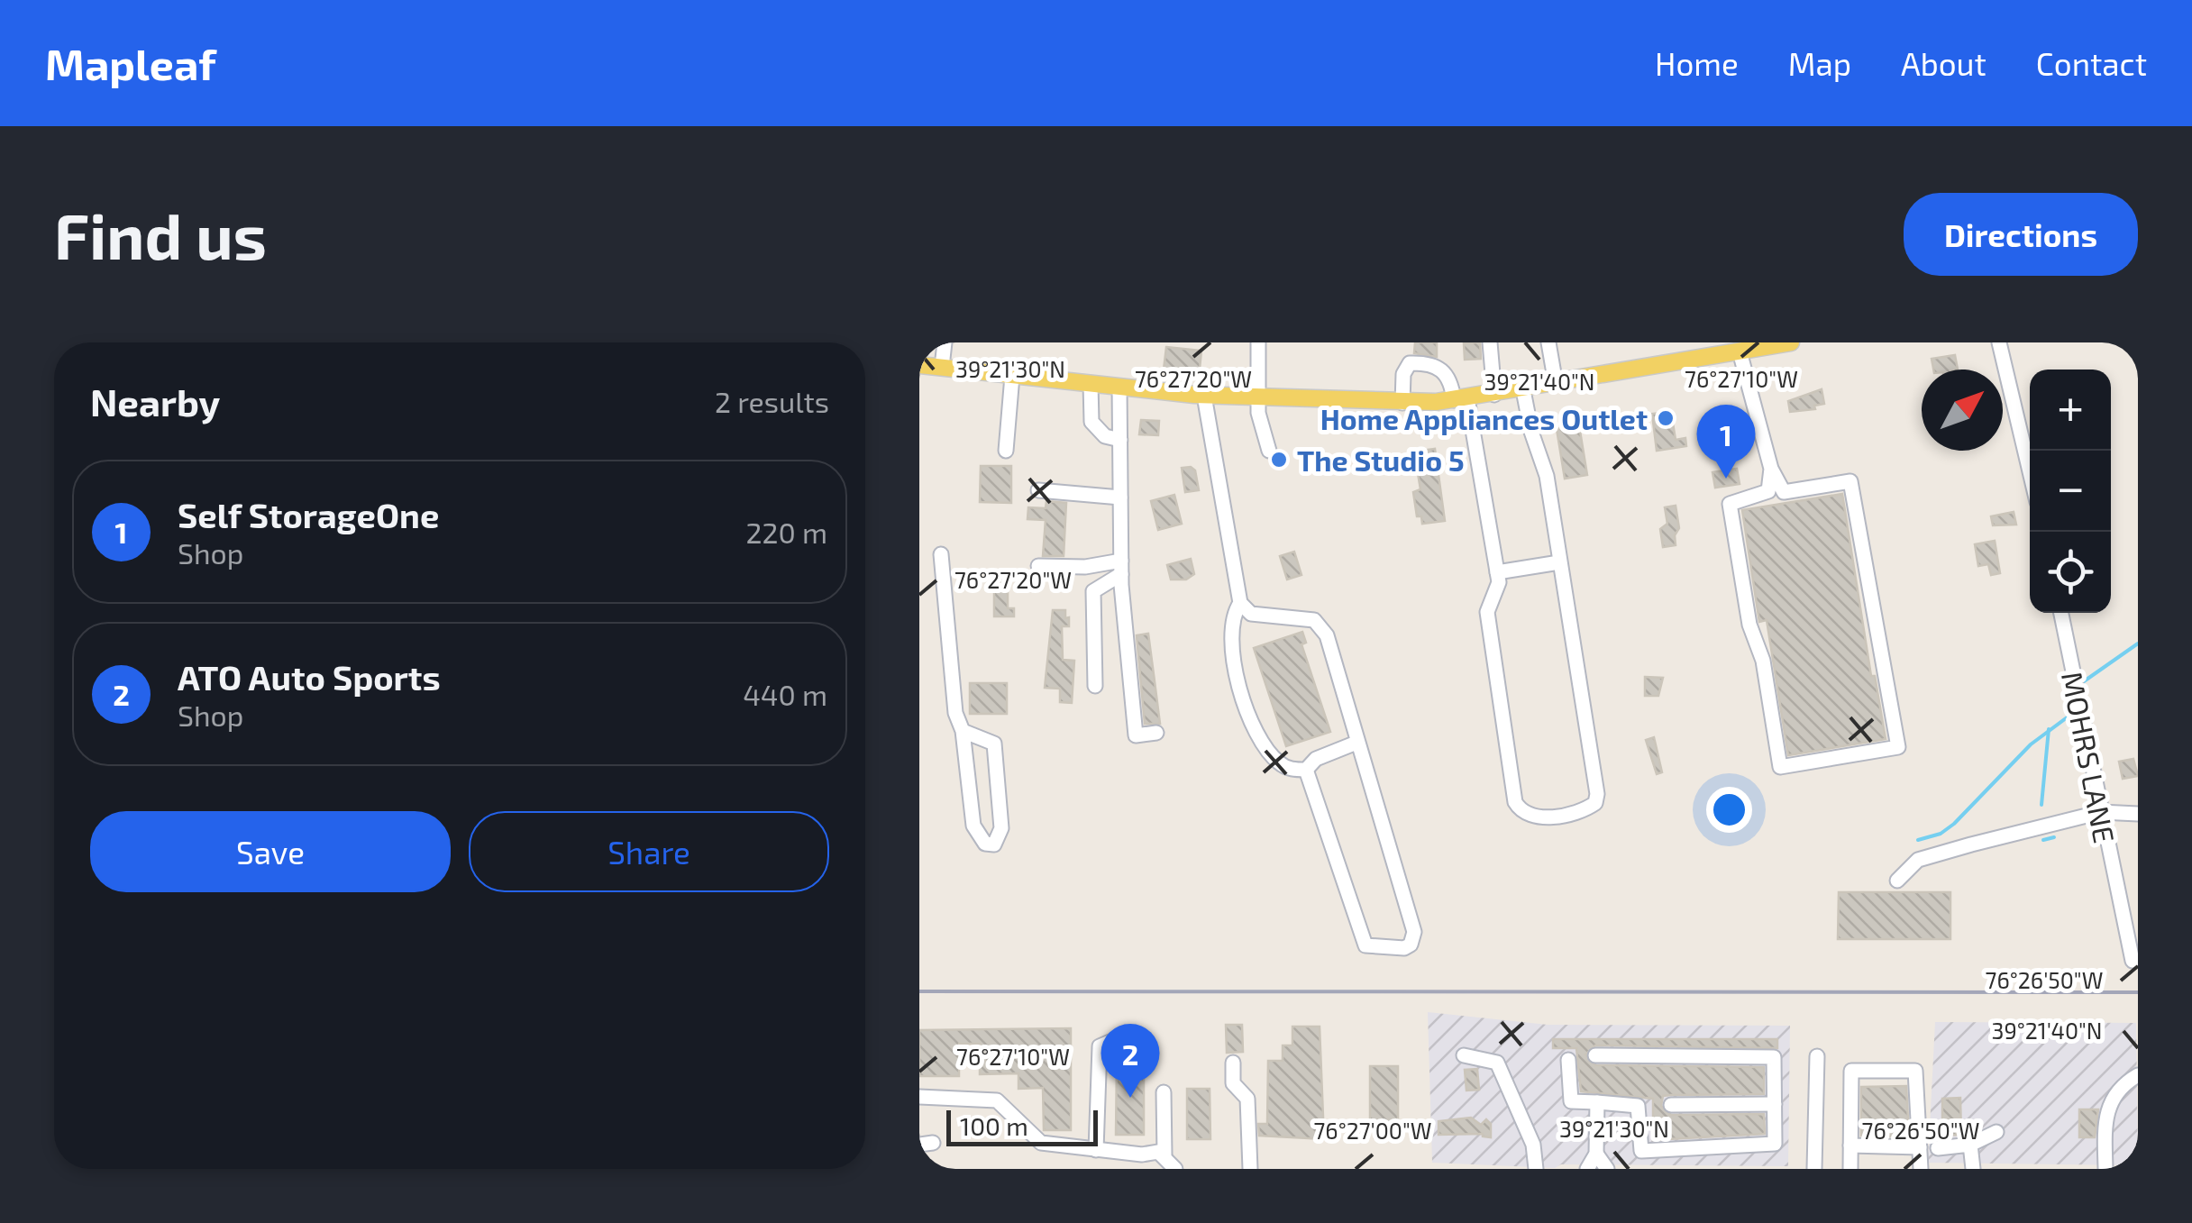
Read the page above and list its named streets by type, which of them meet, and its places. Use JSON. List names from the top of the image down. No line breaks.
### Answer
{"streets":{"street":["MOHRS LANE"]},"places":["Home Appliances Outlet","The Studio 5"],"scale_bar":"100 m","north":"top right","page":{"header":"Mapleaf","nav":["Home","Map","About","Contact"],"buttons":["Directions",["Save","Share"]],"title":"Find us","heading":["Nearby","2 results"],"map_buttons":["+","−"],"pins":["1","2"],"list":[{"mark":"1","name":"Self StorageOne","note":"Shop","value":"220 m"},{"mark":"2","name":"ATO Auto Sports","note":"Shop","value":"440 m"}],"scale":"100 m"},"coordinates":["39°21'30\"N","76°27'20\"W","76°27'10\"W","39°21'40\"N","76°26'50\"W","76°27'00\"W"]}
